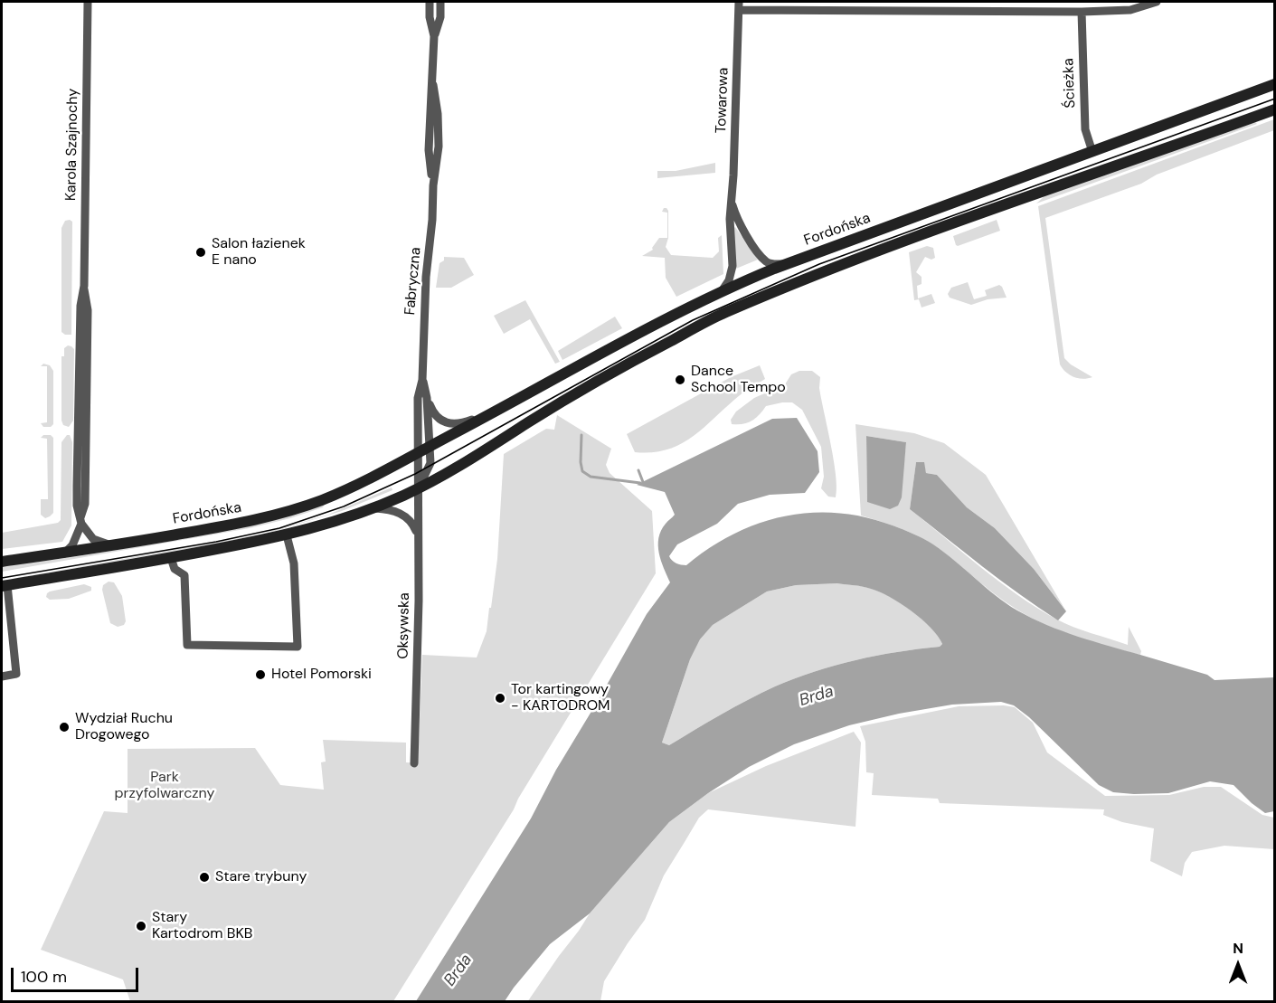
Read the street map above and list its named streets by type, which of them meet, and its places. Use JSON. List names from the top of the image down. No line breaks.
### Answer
{"streets":{"main road":["Fordońska"],"street":["Ścieżka","Towarowa","Karola Szajnochy","Fabryczna","Oksywska"]},"crossings":[["Ścieżka","Fordońska"],["Towarowa","Fordońska"],["Karola Szajnochy","Fordońska"],["Fordońska","Fabryczna"],["Fabryczna","Oksywska"]],"water":["Brda"],"parks":["Park przyfolwarczny"],"places":["Salon łazienek E nano","Dance School Tempo","Hotel Pomorski","Tor kartingowy - KARTODROM","Wydział Ruchu Drogowego","Stare trybuny","Stary Kartodrom BKB"],"scale_bar":"100 m","north":"top"}
